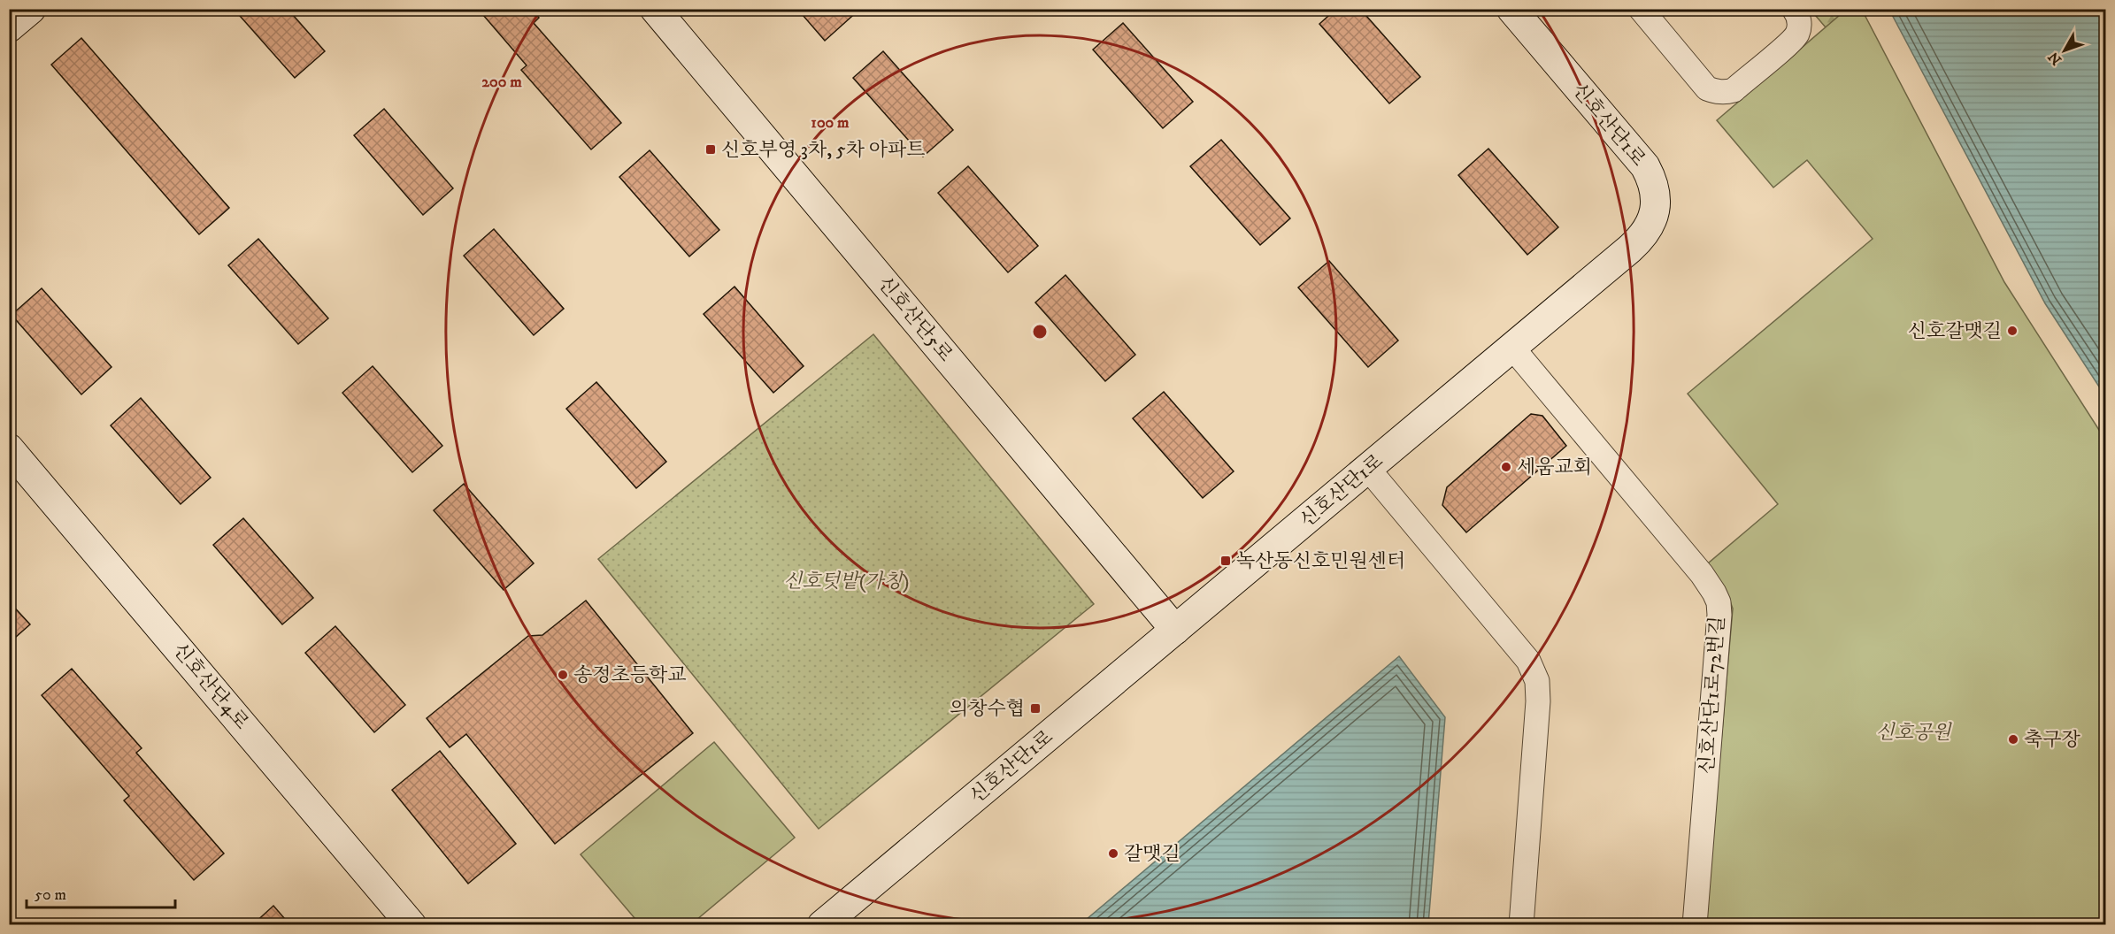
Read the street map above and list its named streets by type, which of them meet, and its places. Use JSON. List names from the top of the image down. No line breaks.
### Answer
{"streets":{"main road":["신호산단1로","신호산단5로","신호산단4로"],"street":["신호산단1로72번길"]},"crossings":[["신호산단1로","신호산단5로"],["신호산단1로","신호산단1로72번길"]],"parks":["신호텃밭(가칭)","신호공원"],"places":{"transit":["신호부영 3차, 5차 아파트","녹산동신호민원센터","의창수협"],"other":["신호갈맷길","세움교회","송정초등학교","축구장","갈맷길"]},"scale_bar":"50 m","north":"bottom left","rings":["200 m","100 m"]}
